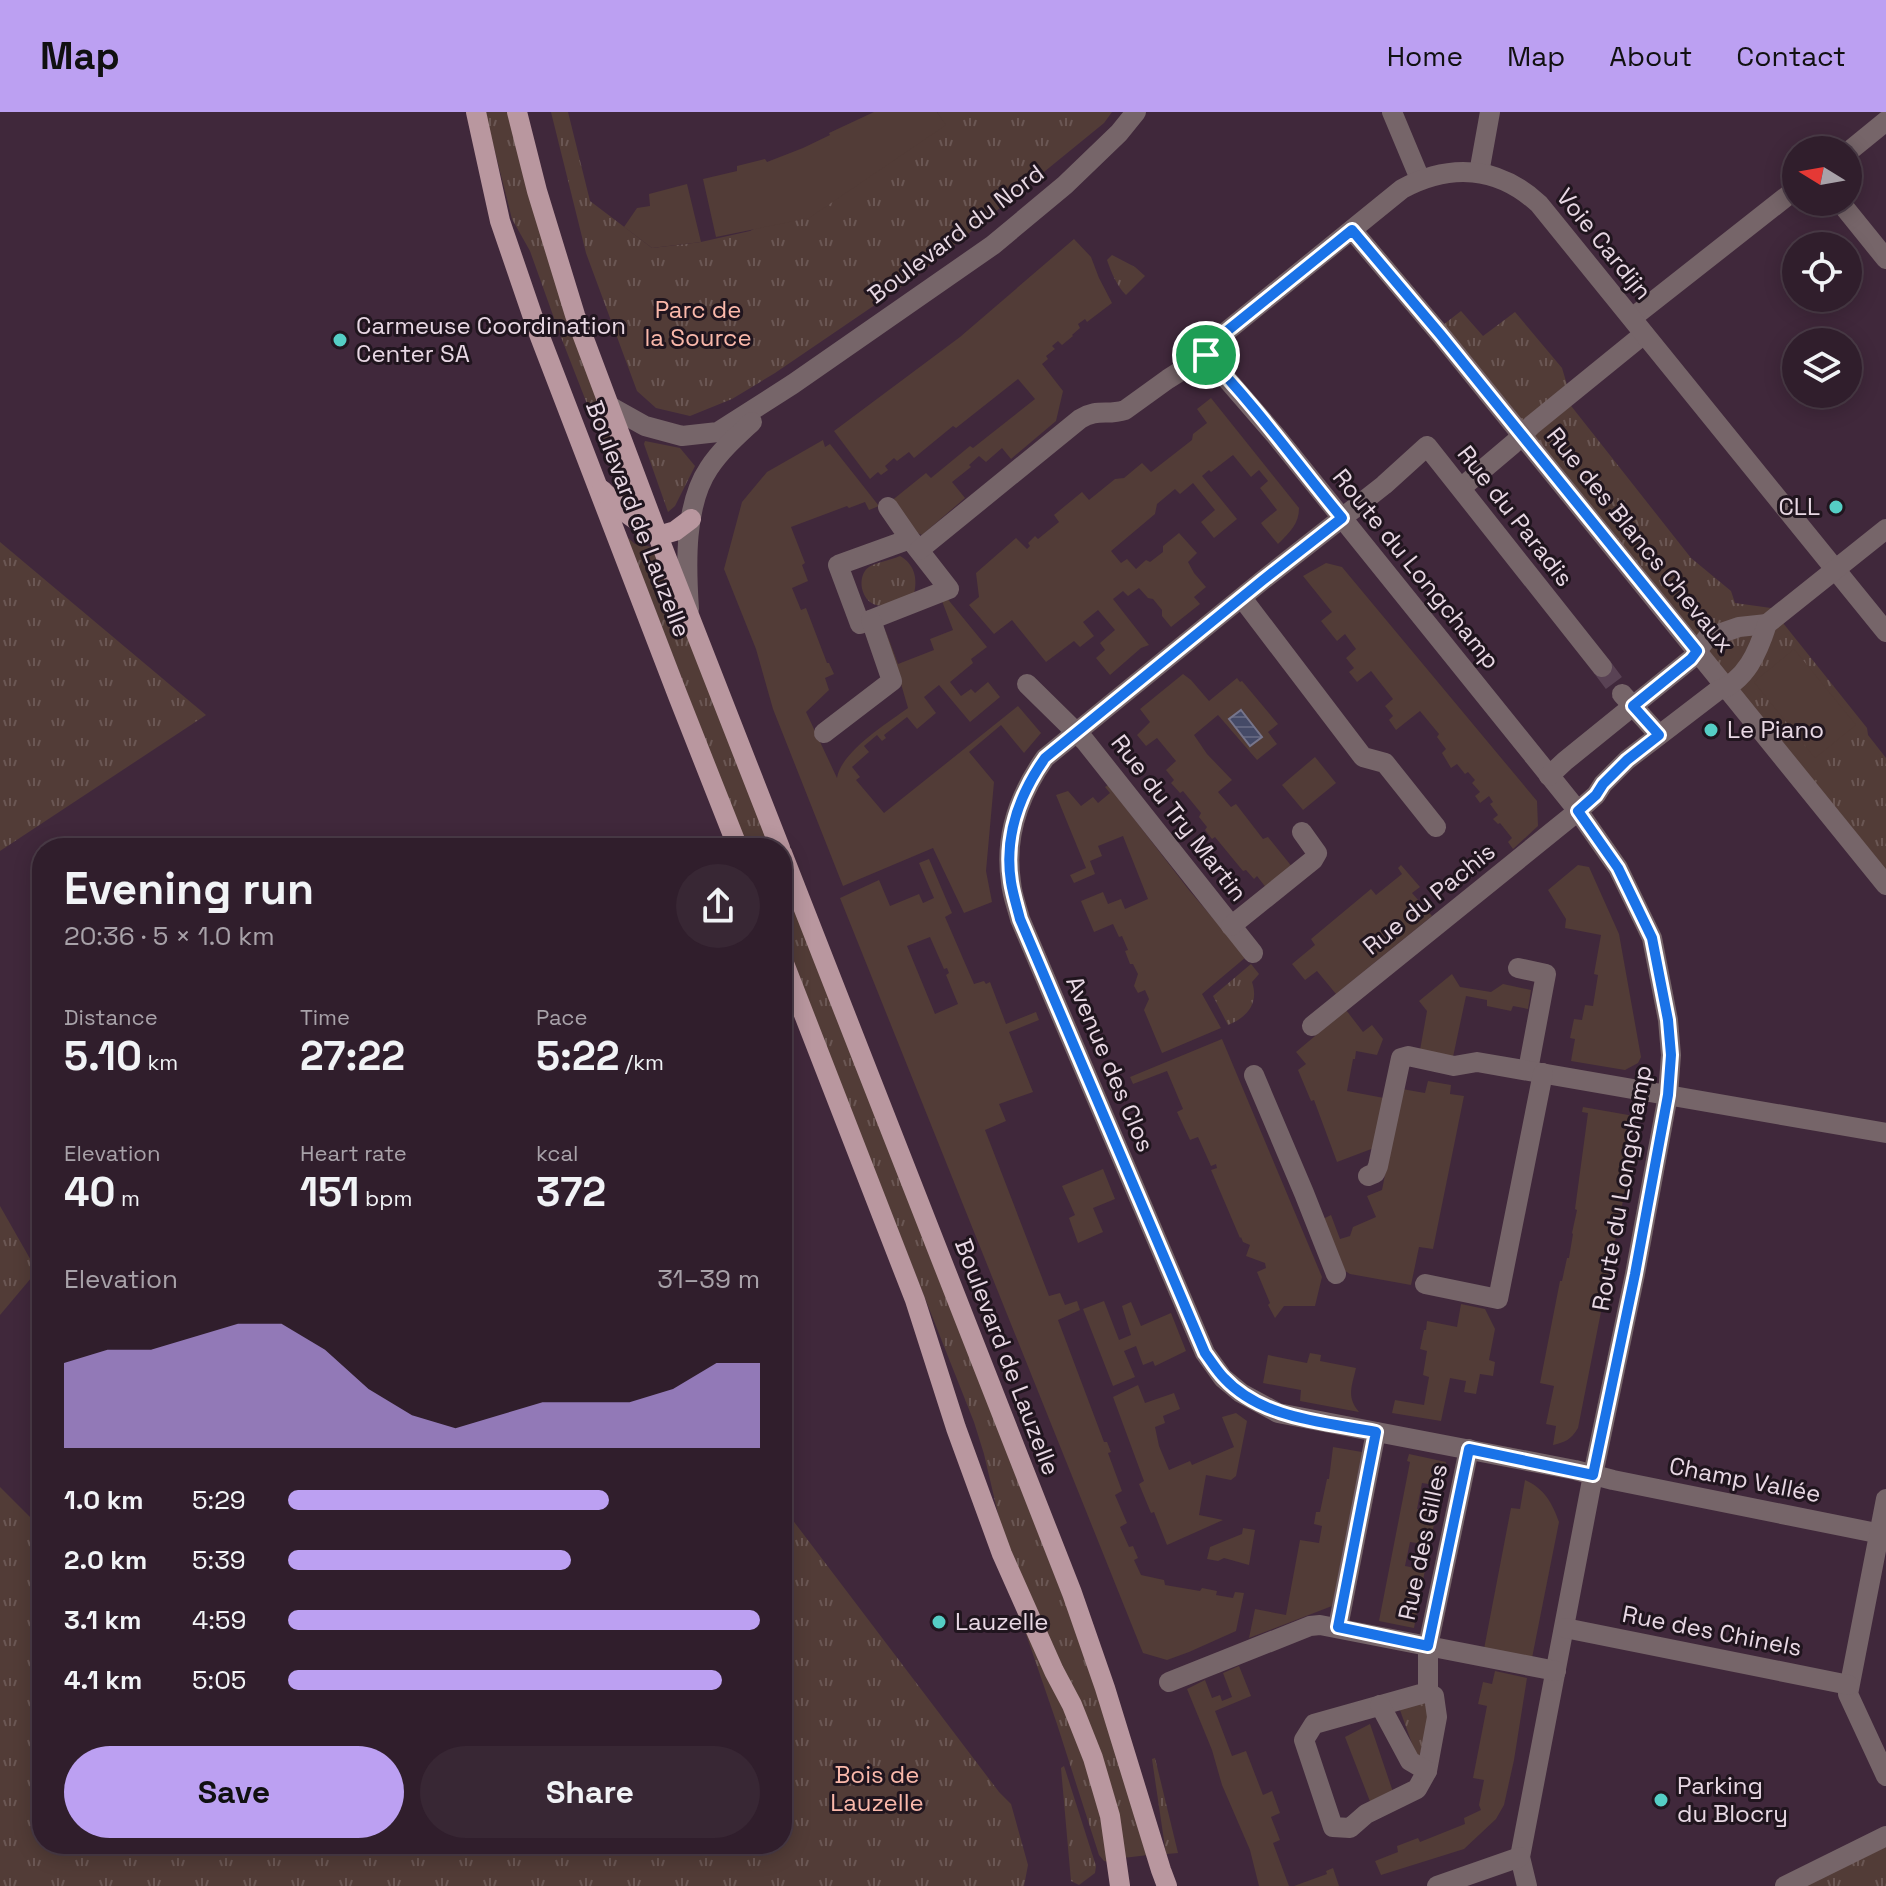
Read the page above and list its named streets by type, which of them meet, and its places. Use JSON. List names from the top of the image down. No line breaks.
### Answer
{"streets":{"main road":["Boulevard de Lauzelle"],"street":["Boulevard du Nord","Voie Cardijn","Rue du Paradis","Rue des Blancs Chevaux","Route du Longchamp","Rue du Try Martin","Rue du Pachis","Avenue des Clos","Champ Vallée","Rue des Gilles","Rue des Chinels"]},"crossings":[["Boulevard du Nord","Boulevard de Lauzelle"],["Voie Cardijn","Rue des Blancs Chevaux"],["Voie Cardijn","Route du Longchamp"],["Rue du Paradis","Route du Longchamp"],["Rue du Paradis","Avenue des Clos"],["Rue des Blancs Chevaux","Rue du Pachis"],["Route du Longchamp","Rue du Pachis"],["Route du Longchamp","Avenue des Clos"],["Route du Longchamp","Champ Vallée"],["Route du Longchamp","Rue des Chinels"],["Rue du Try Martin","Avenue des Clos"],["Avenue des Clos","Champ Vallée"],["Avenue des Clos","Rue des Gilles"]],"parks":["Parc de la Source","Bois de Lauzelle"],"places":["Carmeuse Coordination Center SA","CLL","Le Piano","Lauzelle","Parking du Blocry"],"north":"left","page":{"header":"Map","nav":["Home","Map","About","Contact"],"heading":["Evening run","20:36 · 5 × 1.0 km"],"stats":[["Distance","5.10 km"],["Time","27:22"],["Pace","5:22 /km"],["Elevation","40 m"],["Heart rate","151 bpm"],["kcal","372"]],"chart":["Elevation","31–39 m"],"list":[{"name":"1.0 km","note":"5:29"},{"name":"2.0 km","note":"5:39"},{"name":"3.1 km","note":"4:59"},{"name":"4.1 km","note":"5:05"}],"buttons":["Save","Share"]}}
